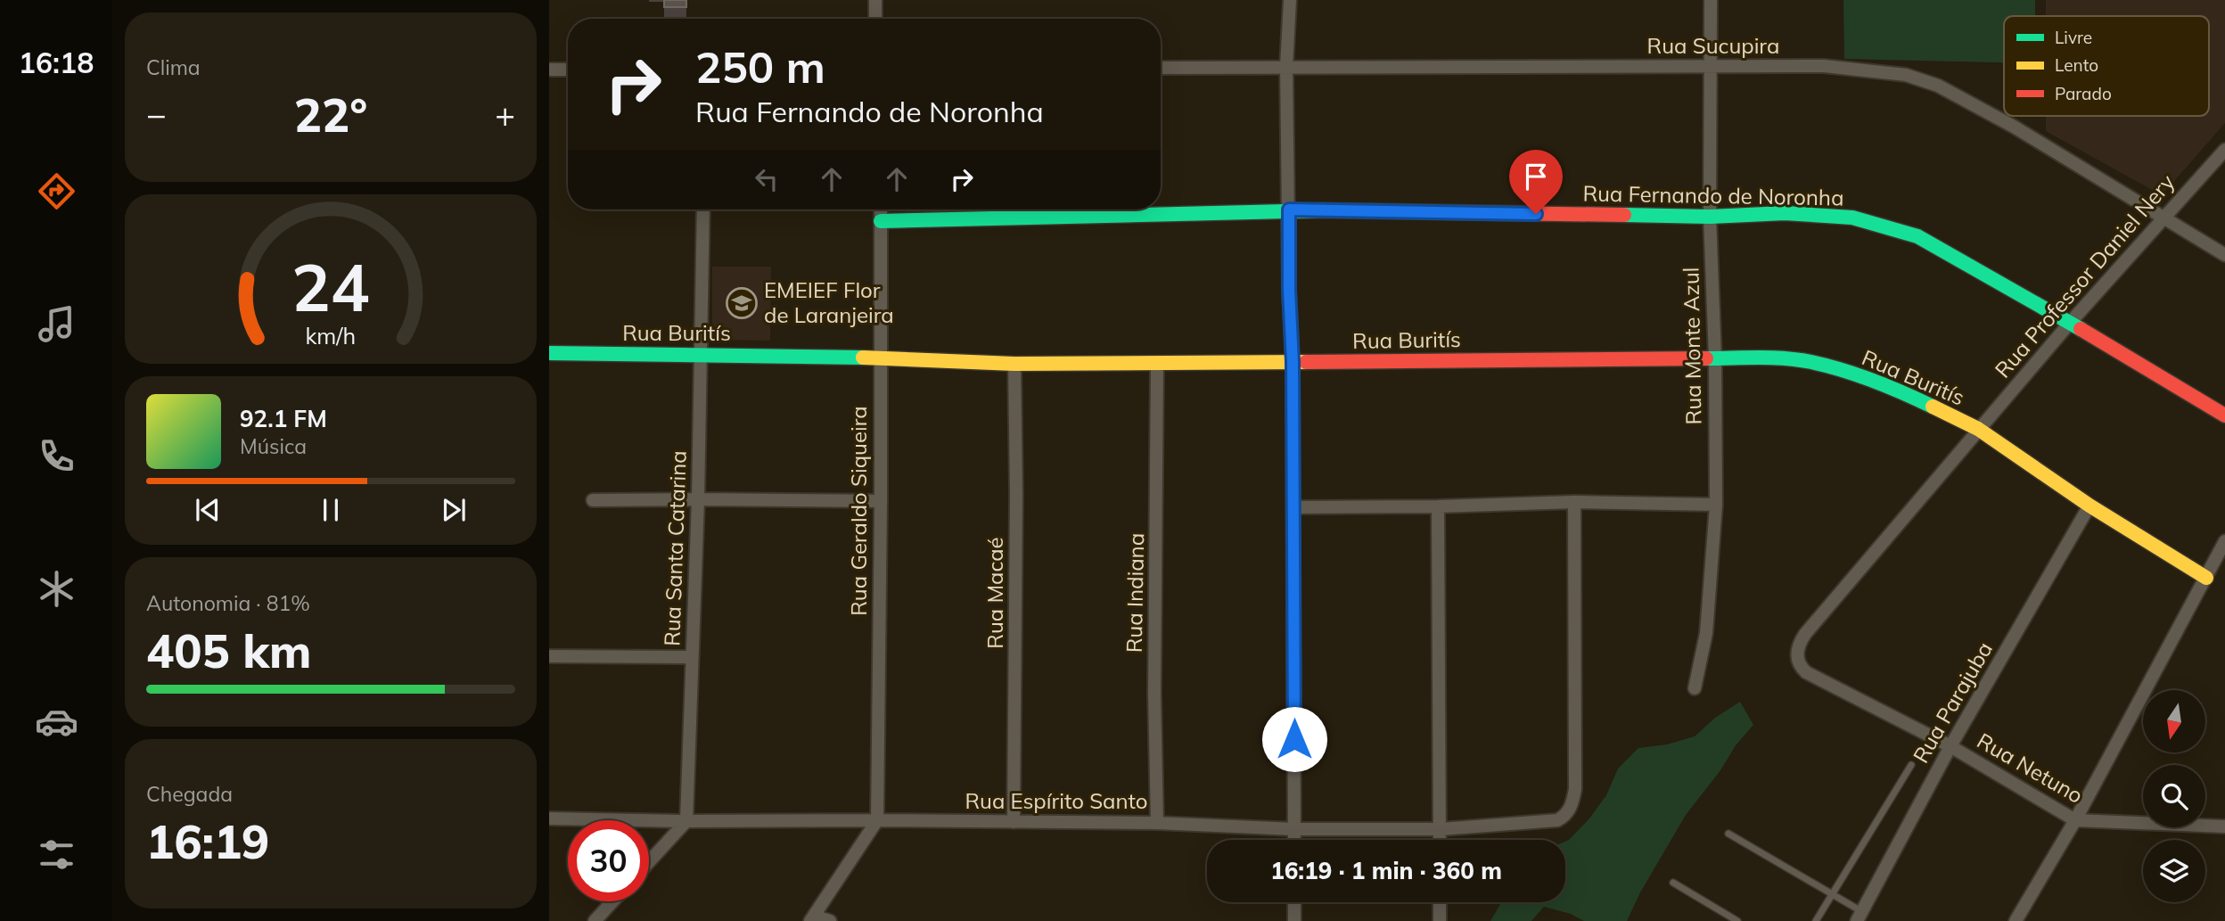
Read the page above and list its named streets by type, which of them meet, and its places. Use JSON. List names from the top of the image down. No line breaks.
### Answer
{"streets":{"street":["Rua Sucupira","Rua Fernando de Noronha","Rua Professor Daniel Nery","Rua Buritís","Rua Monte Azul","Rua Geraldo Siqueira","Rua Santa Catarina","Rua Macaé","Rua Indiana","Rua Parajuba","Rua Netuno","Rua Espírito Santo"]},"crossings":[["Rua Sucupira","Rua Professor Daniel Nery"],["Rua Sucupira","Rua Monte Azul"],["Rua Fernando de Noronha","Rua Professor Daniel Nery"],["Rua Fernando de Noronha","Rua Monte Azul"],["Rua Fernando de Noronha","Rua Geraldo Siqueira"],["Rua Professor Daniel Nery","Rua Buritís"],["Rua Professor Daniel Nery","Rua Netuno"],["Rua Buritís","Rua Monte Azul"],["Rua Buritís","Rua Geraldo Siqueira"],["Rua Buritís","Rua Santa Catarina"],["Rua Buritís","Rua Macaé"],["Rua Buritís","Rua Indiana"],["Rua Buritís","Rua Parajuba"],["Rua Geraldo Siqueira","Rua Espírito Santo"],["Rua Santa Catarina","Rua Espírito Santo"],["Rua Macaé","Rua Espírito Santo"],["Rua Indiana","Rua Espírito Santo"],["Rua Parajuba","Rua Netuno"]],"places":{"school or university":["EMEIEF Flor de Laranjeira"]},"legend":["Livre","Lento","Parado"],"north":"bottom","page":{"tabs":"16:18","tile":["Clima",["Autonomia · 81%","405 km"],["Chegada","16:19"]],"turn":["250 m","Rua Fernando de Noronha"],"heat":["−","22°","+"],"song":["92.1 FM","Música"],"limit":"30","trip":"16:19 · 1 min · 360 m","gauge":["24","km/h"]}}
